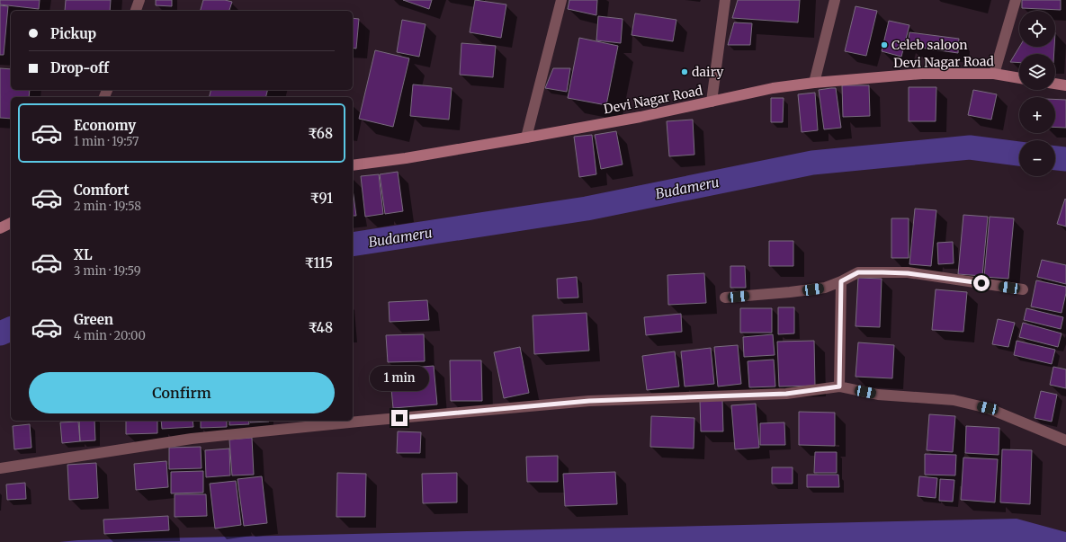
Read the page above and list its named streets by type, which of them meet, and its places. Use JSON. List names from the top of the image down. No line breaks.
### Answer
{"streets":{"street":["Devi Nagar Road"]},"water":["Budameru"],"places":["Celeb saloon","dairy"],"page":{"map_buttons":["+","−"],"banner":["Pickup","Drop-off"],"list":[{"name":"Economy","note":"1 min · 19:57","value":"₹68"},{"name":"Comfort","note":"2 min · 19:58","value":"₹91"},{"name":"XL","note":"3 min · 19:59","value":"₹115"},{"name":"Green","note":"4 min · 20:00","value":"₹48"}],"buttons":"Confirm","bubble":"1 min"}}
